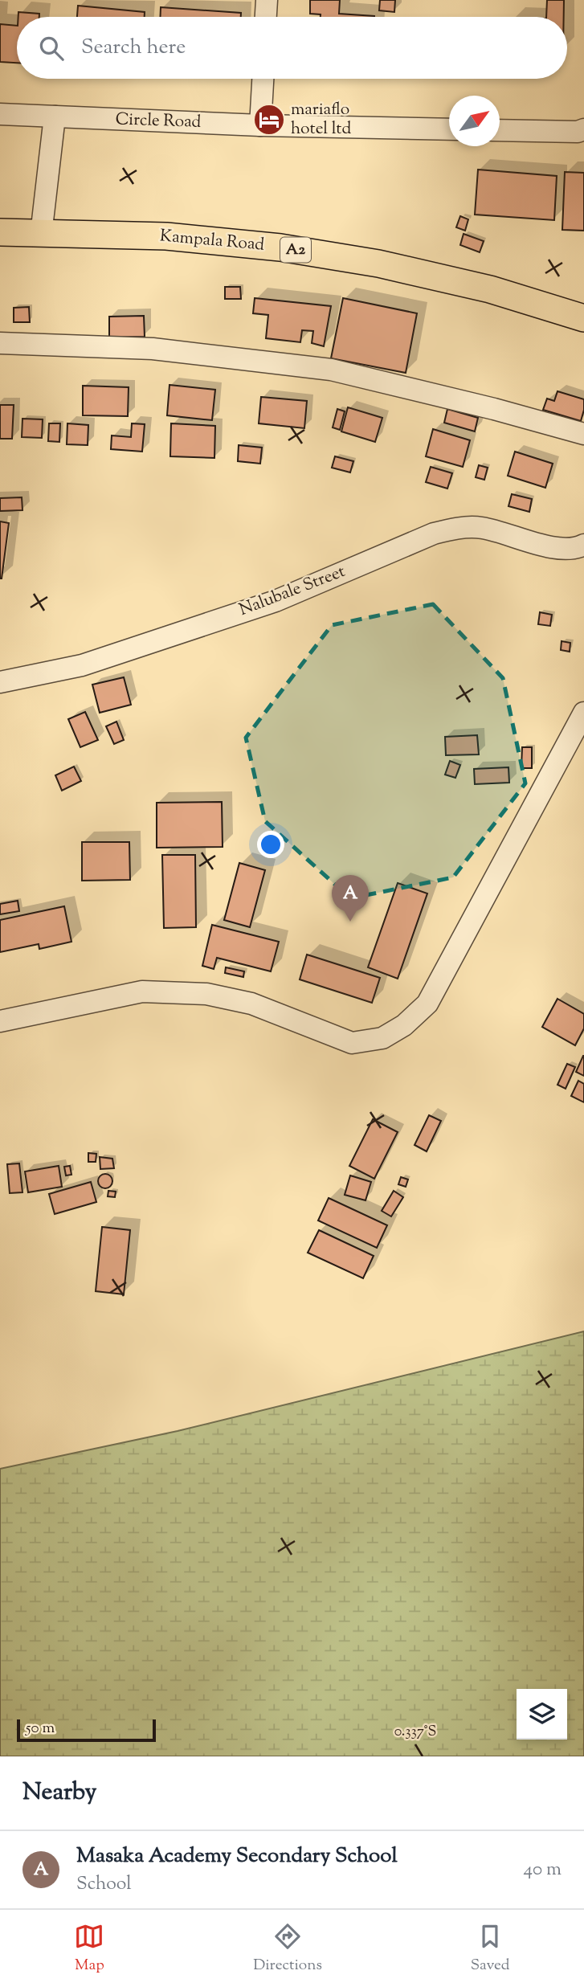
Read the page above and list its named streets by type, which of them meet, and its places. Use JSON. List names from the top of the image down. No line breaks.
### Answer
{"streets":{"main road":["Kampala Road","A2"],"street":["Circle Road","Nalubale Street"]},"places":{"hotel":["mariaflo hotel ltd"]},"scale_bar":"50 m","north":"top right","page":{"search":"Search here","pins":"A","scale":"50 m","heading":"Nearby","list":[{"mark":"A","name":"Masaka Academy Secondary School","note":"School","value":"40 m"}],"nav":["Map","Directions","Saved"]},"coordinates":["0.337°S"]}
